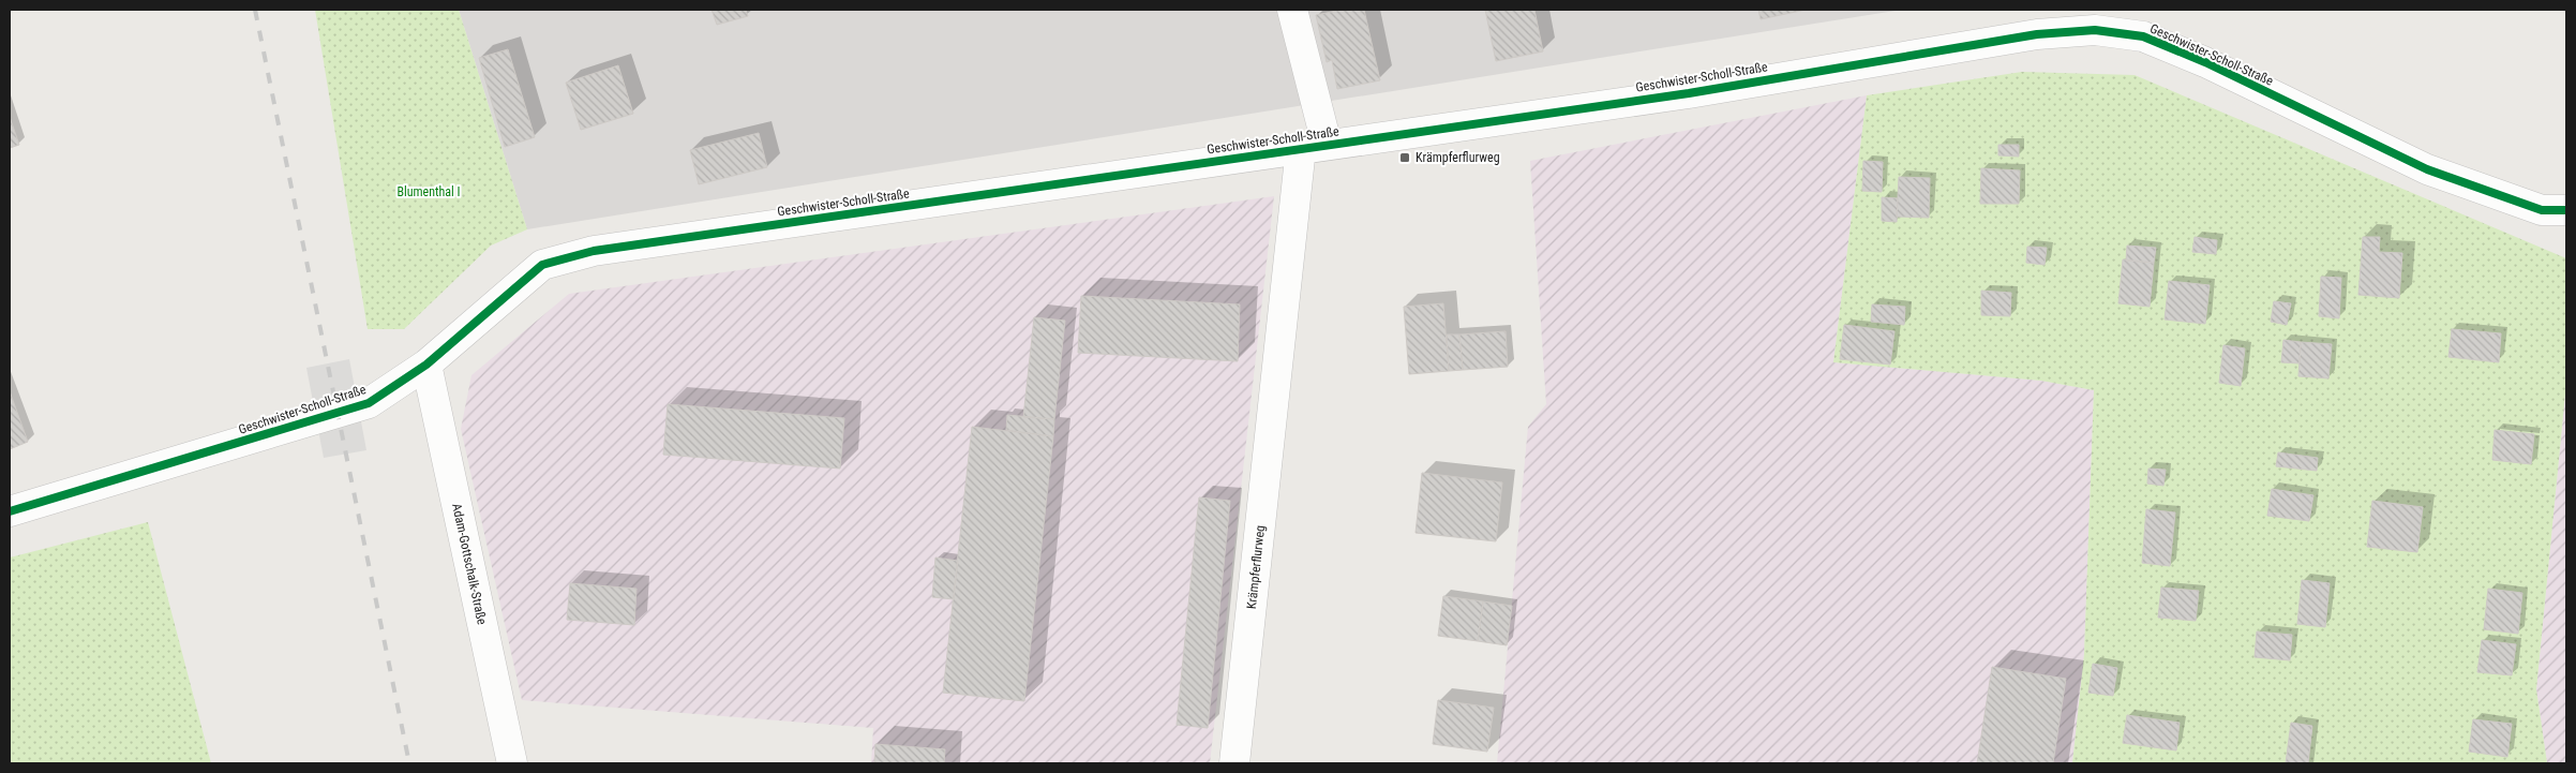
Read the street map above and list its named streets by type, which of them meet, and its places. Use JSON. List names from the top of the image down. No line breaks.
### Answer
{"streets":{"street":["Geschwister-Scholl-Straße","Adam-Gottschalk-Straße","Krämpferflurweg"]},"crossings":[["Geschwister-Scholl-Straße","Adam-Gottschalk-Straße"],["Geschwister-Scholl-Straße","Krämpferflurweg"]],"parks":["Blumenthal I"],"places":{"transit":["Krämpferflurweg"]}}
